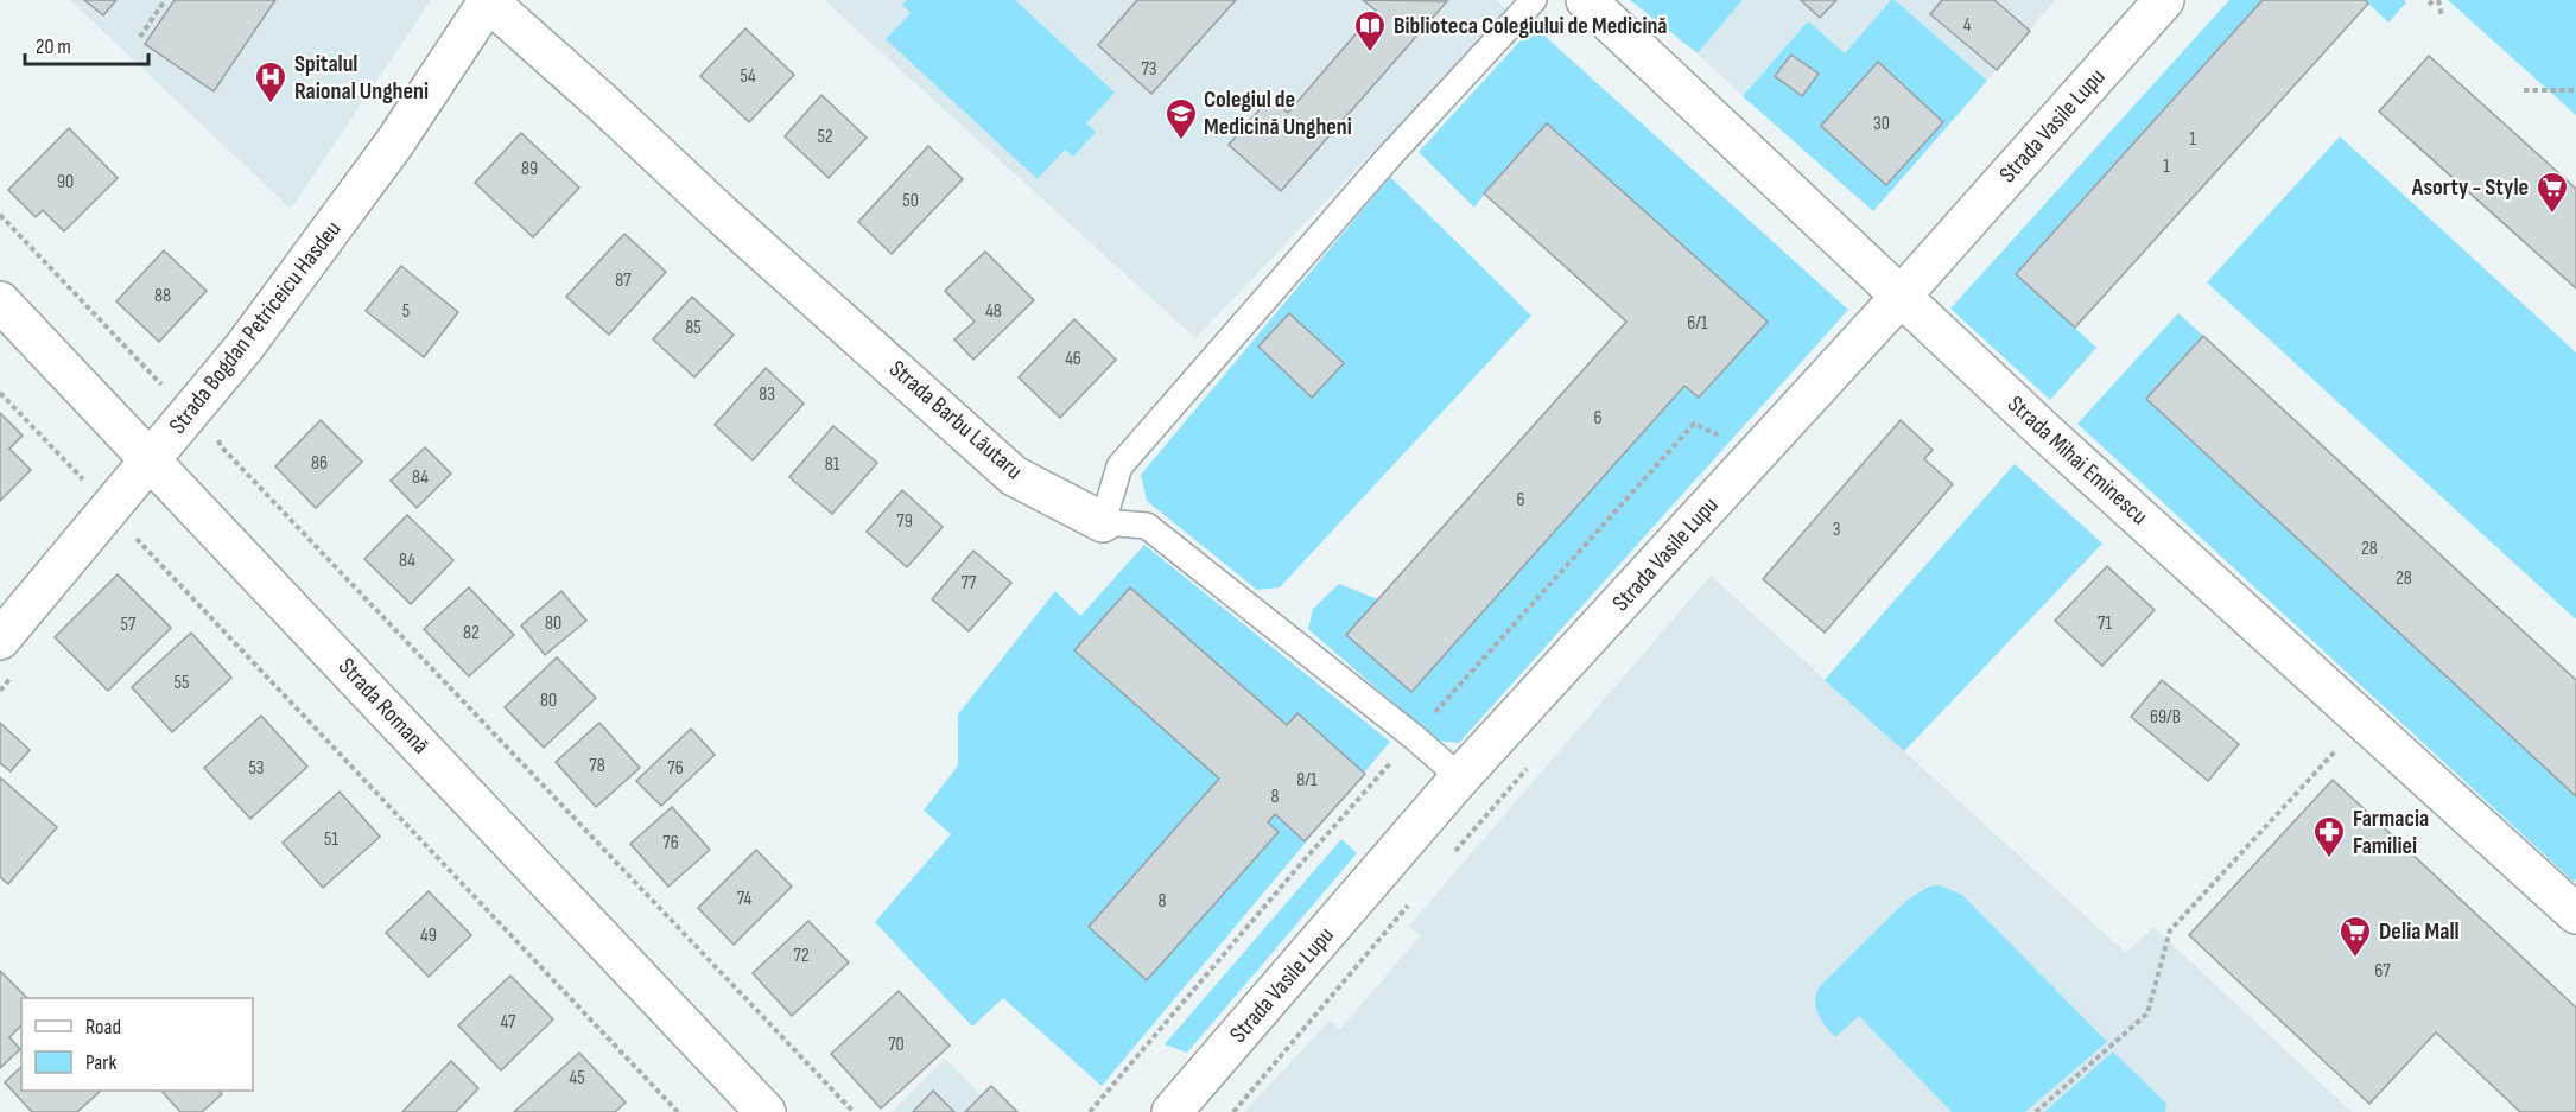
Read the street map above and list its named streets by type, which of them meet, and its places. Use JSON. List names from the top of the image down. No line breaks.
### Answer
{"streets":{"street":["Strada Vasile Lupu","Strada Bogdan Petriceicu Hasdeu","Strada Barbu Lăutaru","Strada Mihai Eminescu","Strada Romană"]},"crossings":[["Strada Vasile Lupu","Strada Barbu Lăutaru"],["Strada Vasile Lupu","Strada Mihai Eminescu"],["Strada Bogdan Petriceicu Hasdeu","Strada Barbu Lăutaru"],["Strada Bogdan Petriceicu Hasdeu","Strada Romană"]],"places":{"library":["Biblioteca Colegiului de Medicină"],"hospital":["Spitalul Raional Ungheni"],"school or university":["Colegiul de Medicină Ungheni"],"supermarket":["Asorty - Style","Delia Mall"],"pharmacy":["Farmacia Familiei"]},"house_numbers":["4","73","54","30","52","1","1","89","90","50","87","88","5","48","6/1","85","46","83","6","86","81","84","6","79","3","28","84","28","77","80","71","57","82","55","80","69/B","78","53","76","8/1","8","51","76","74","8","49","72","67","47","70","45"],"legend":["Road","Park"],"scale_bar":"20 m"}
